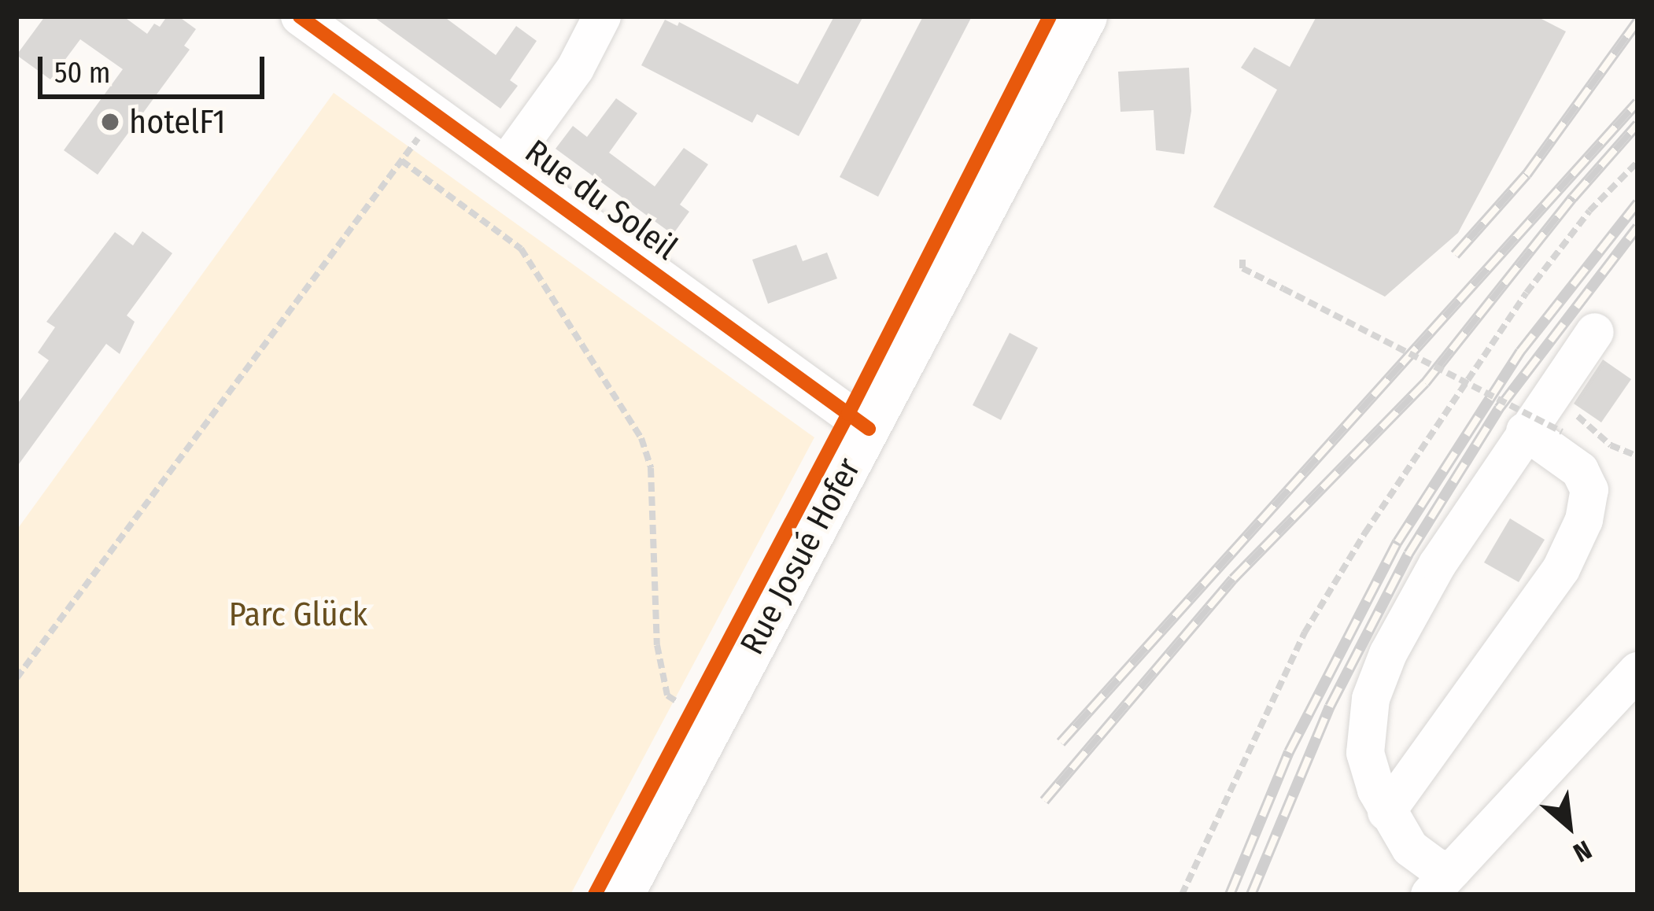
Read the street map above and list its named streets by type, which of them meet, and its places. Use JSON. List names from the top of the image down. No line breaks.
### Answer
{"streets":{"main road":["Rue Josué Hofer"],"street":["Rue du Soleil"]},"crossings":[["Rue du Soleil","Rue Josué Hofer"]],"parks":["Parc Glück"],"places":["hotelF1"],"scale_bar":"50 m","north":"bottom right"}
